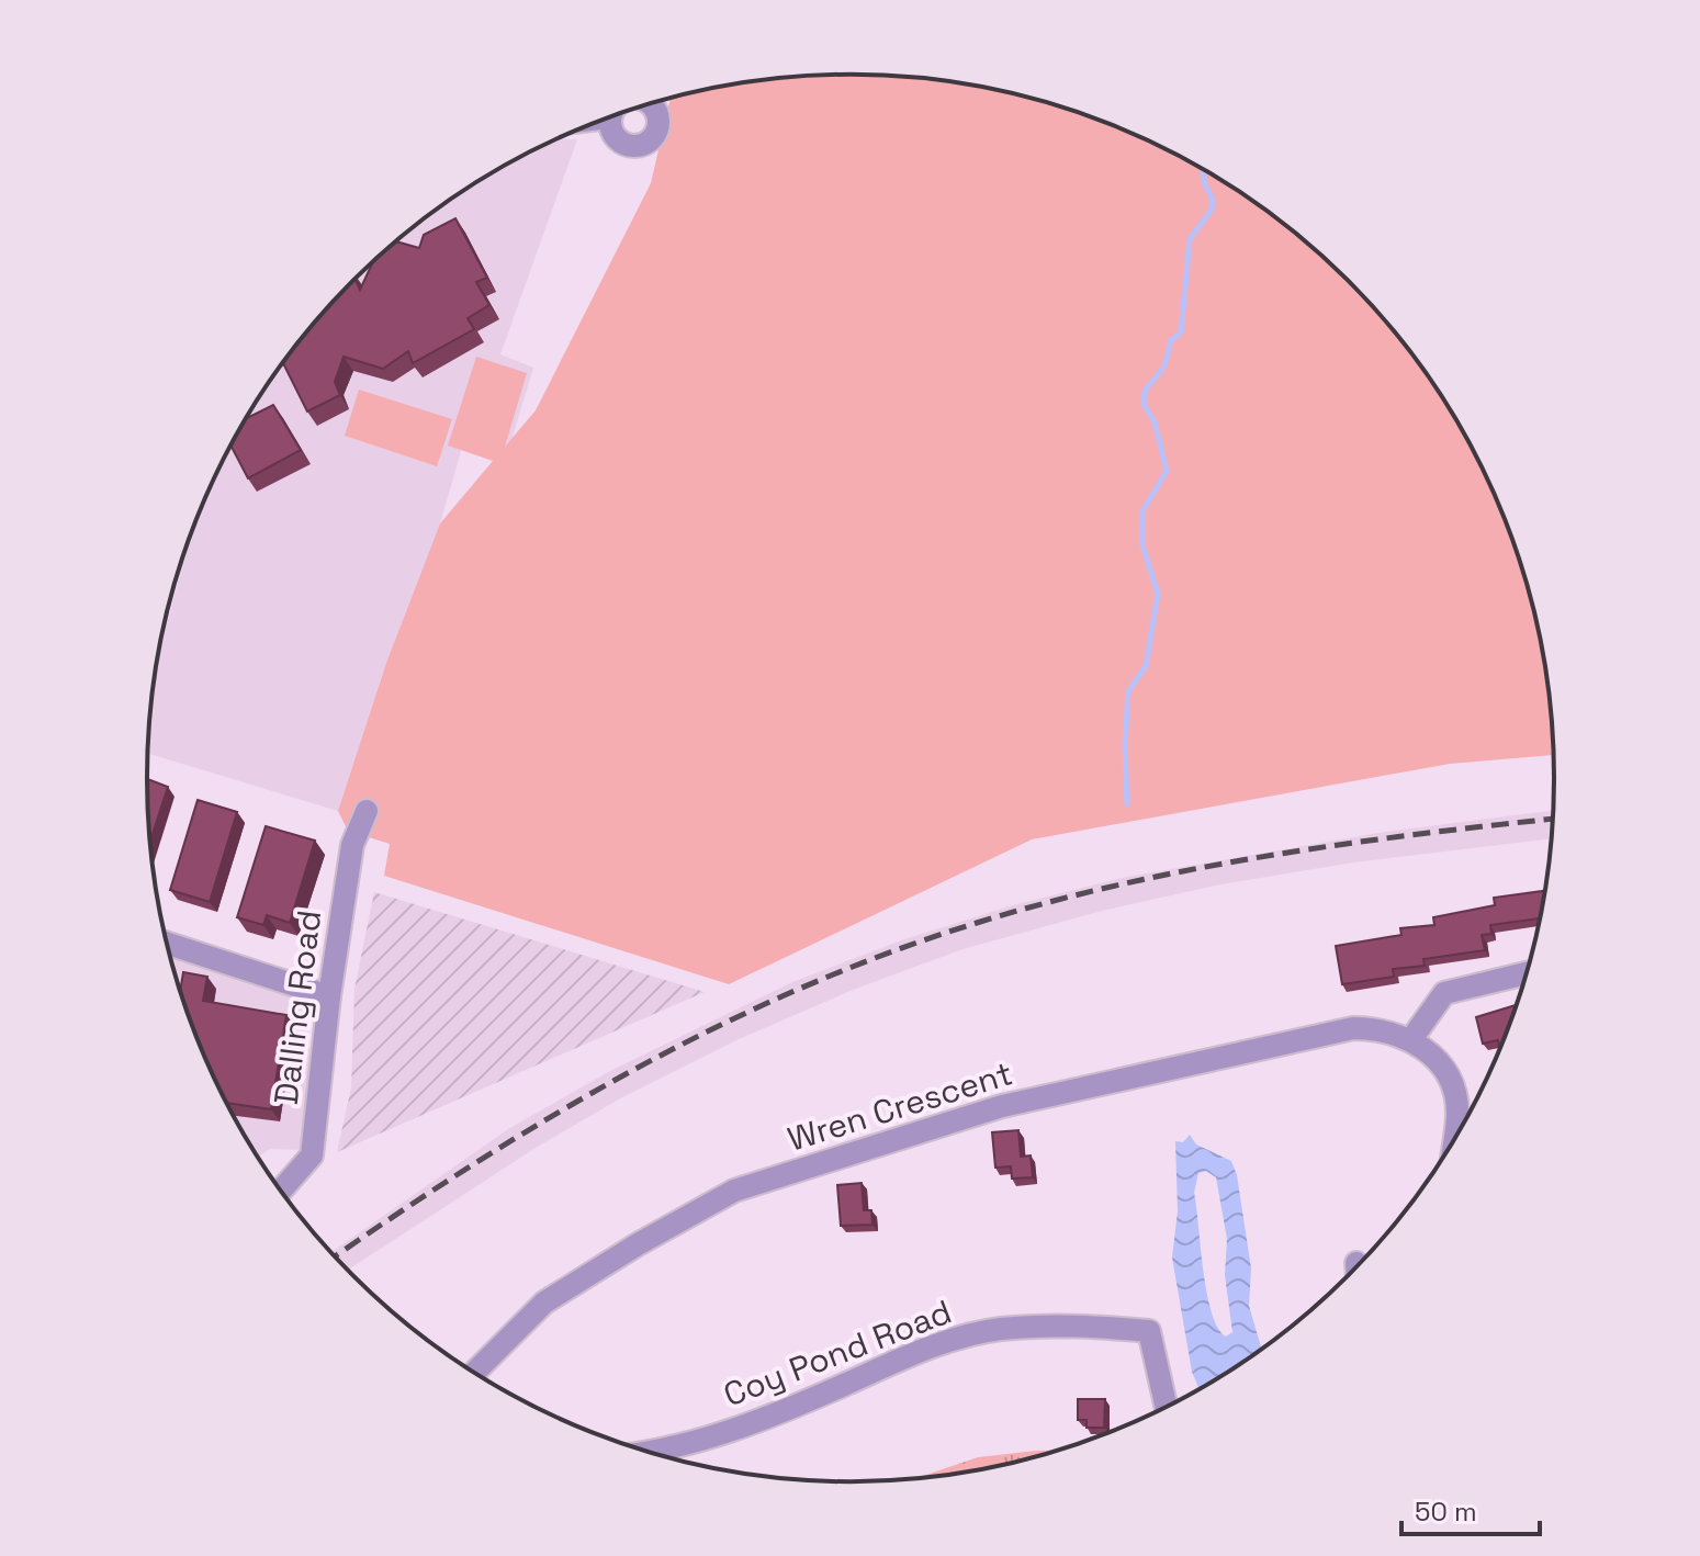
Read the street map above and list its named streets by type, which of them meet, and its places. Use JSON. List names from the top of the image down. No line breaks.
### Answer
{"streets":{"street":["Dalling Road","Wren Crescent","Coy Pond Road"]},"scale_bar":"50 m"}
